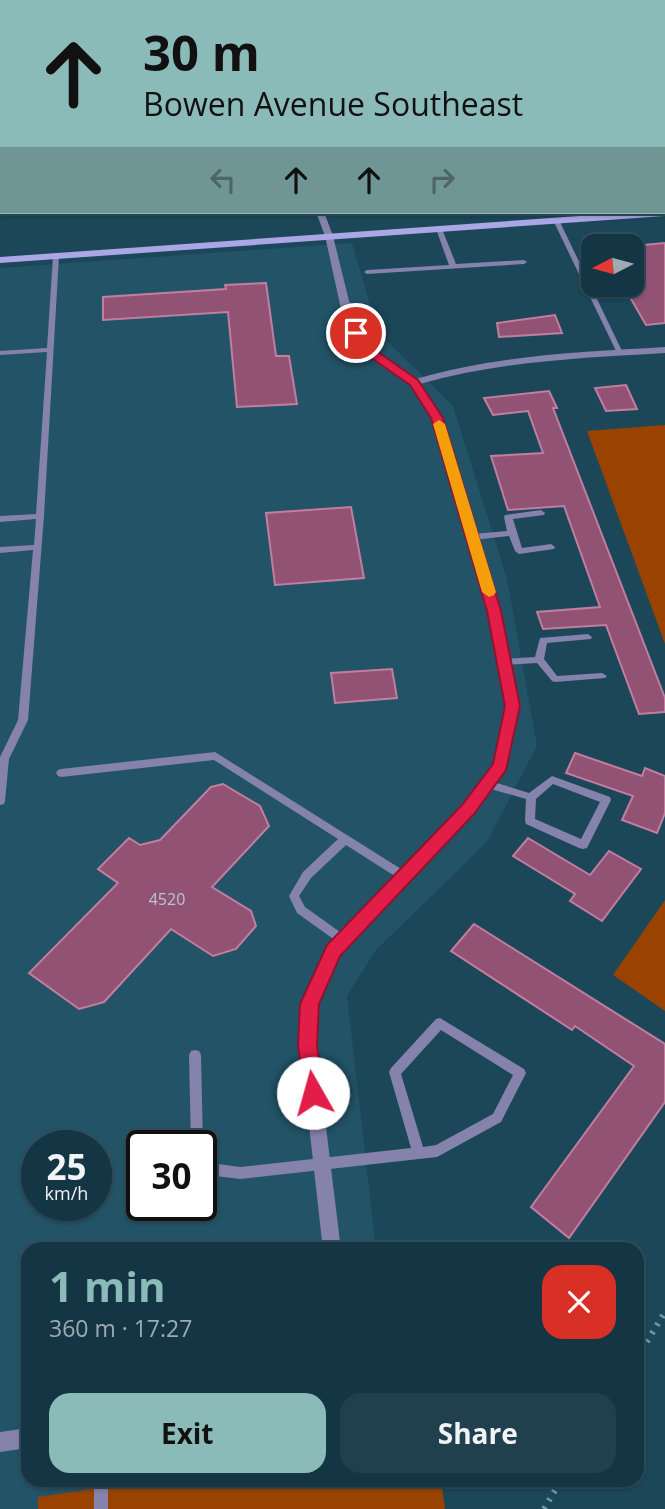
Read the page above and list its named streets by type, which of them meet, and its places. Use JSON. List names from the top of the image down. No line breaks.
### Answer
{"house_numbers":["4520"],"north":"left","page":{"turn":["30 m","Bowen Avenue Southeast"],"speed":"25 km/h","limit":"30","heading":["1 min","360 m · 17:27"],"buttons":["Exit","Share"]}}
